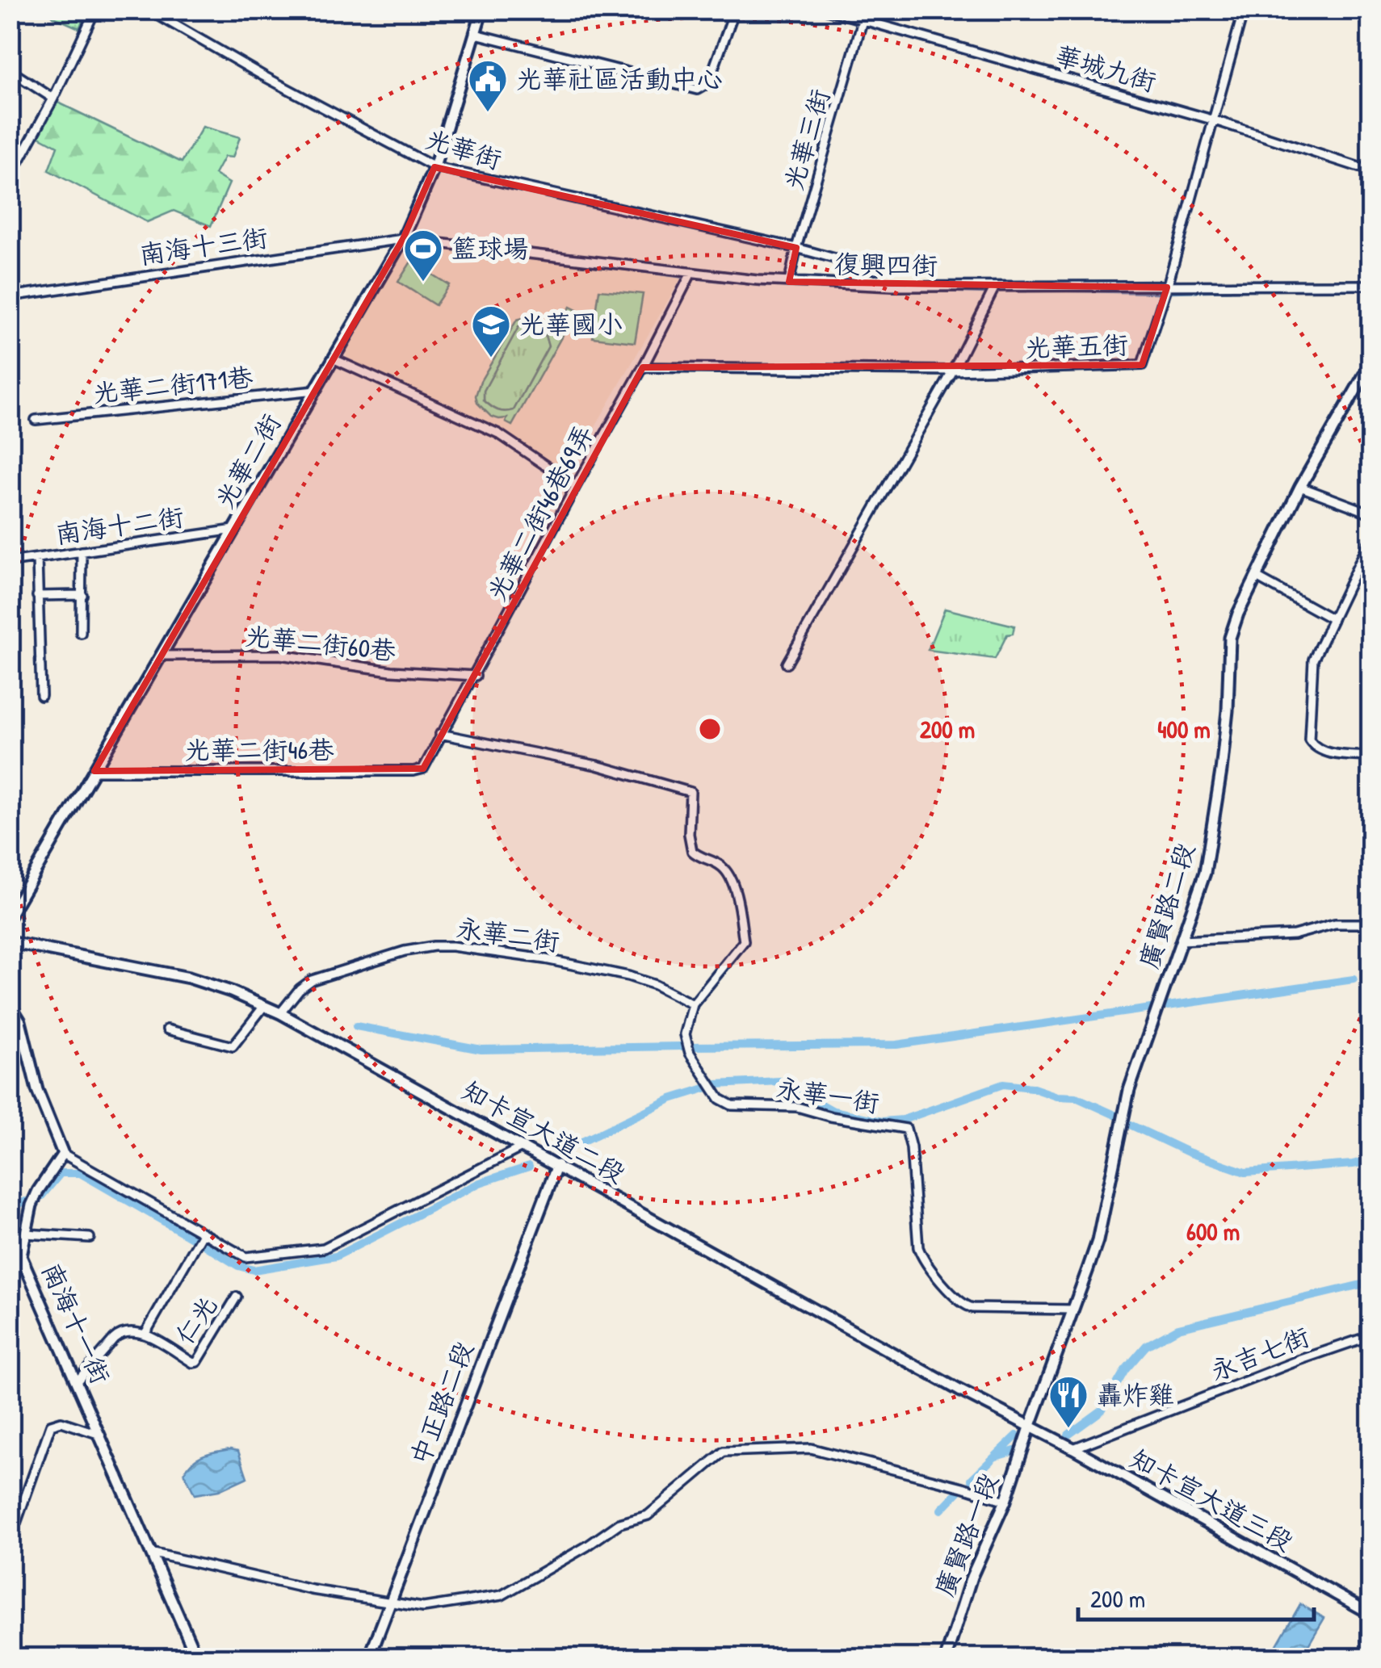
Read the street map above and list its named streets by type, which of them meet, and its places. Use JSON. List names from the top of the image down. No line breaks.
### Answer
{"streets":{"street":["華城九街","光華三街","光華街","南海十三街","復興四街","光華五街","光華二街171巷","光華二街","光華二街46巷69弄","南海十二街","光華二街60巷","光華二街46巷","廣賢路二段","永華二街","永華一街","知卡宣大道二段","仁光","南海十一街","永吉七街","中正路二段","知卡宣大道三段","廣賢路一段"]},"crossings":[["華城九街","光華三街"],["華城九街","光華五街"],["光華三街","光華街"],["光華三街","復興四街"],["光華街","光華二街"],["南海十三街","復興四街"],["南海十三街","光華二街"],["復興四街","光華五街"],["復興四街","光華二街"],["復興四街","光華二街46巷69弄"],["光華五街","光華二街46巷69弄"],["光華二街171巷","光華二街"],["光華二街","南海十二街"],["光華二街","光華二街60巷"],["光華二街","光華二街46巷"],["光華二街46巷69弄","光華二街60巷"],["光華二街46巷69弄","光華二街46巷"],["光華二街46巷69弄","永華一街"],["廣賢路二段","永華一街"],["廣賢路二段","知卡宣大道二段"],["廣賢路二段","知卡宣大道三段"],["廣賢路二段","廣賢路一段"],["永華二街","永華一街"],["永華二街","知卡宣大道二段"],["知卡宣大道二段","中正路二段"],["知卡宣大道二段","知卡宣大道三段"],["知卡宣大道二段","廣賢路一段"],["仁光","南海十一街"],["永吉七街","知卡宣大道三段"],["知卡宣大道三段","廣賢路一段"]],"places":{"public building":["光華社區活動中心"],"sports":["籃球場"],"school or university":["光華國小"],"restaurant":["轟炸雞"]},"scale_bar":"200 m","rings":["200 m","400 m","600 m"]}
